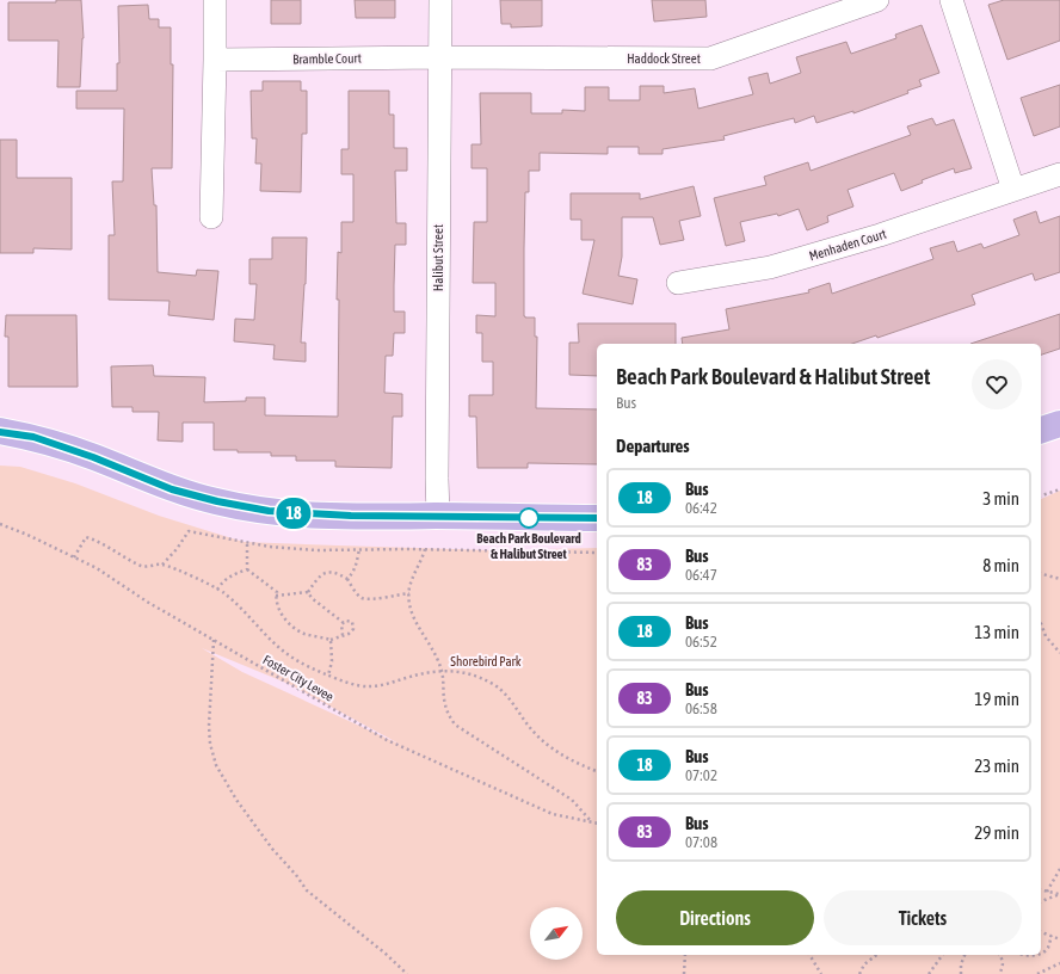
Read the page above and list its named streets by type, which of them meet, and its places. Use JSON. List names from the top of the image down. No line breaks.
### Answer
{"streets":{"street":["Bramble Court","Haddock Street","Menhaden Court","Halibut Street"],"path":["Foster City Levee"]},"crossings":[["Bramble Court","Haddock Street"],["Bramble Court","Halibut Street"],["Haddock Street","Halibut Street"]],"parks":["Shorebird Park"],"places":["Beach Park Boulevard & Halibut Street"],"lines":["bus line 18"],"north":"top right","page":{"on_map":"18","heading":[["Beach Park Boulevard & Halibut Street","Bus"],"Departures"],"list":[{"mark":"18","name":"Bus","note":"06:42","value":"3 min"},{"mark":"83","name":"Bus","note":"06:47","value":"8 min"},{"mark":"18","name":"Bus","note":"06:52","value":"13 min"},{"mark":"83","name":"Bus","note":"06:58","value":"19 min"},{"mark":"18","name":"Bus","note":"07:02","value":"23 min"},{"mark":"83","name":"Bus","note":"07:08","value":"29 min"}],"buttons":["Directions","Tickets"]}}
